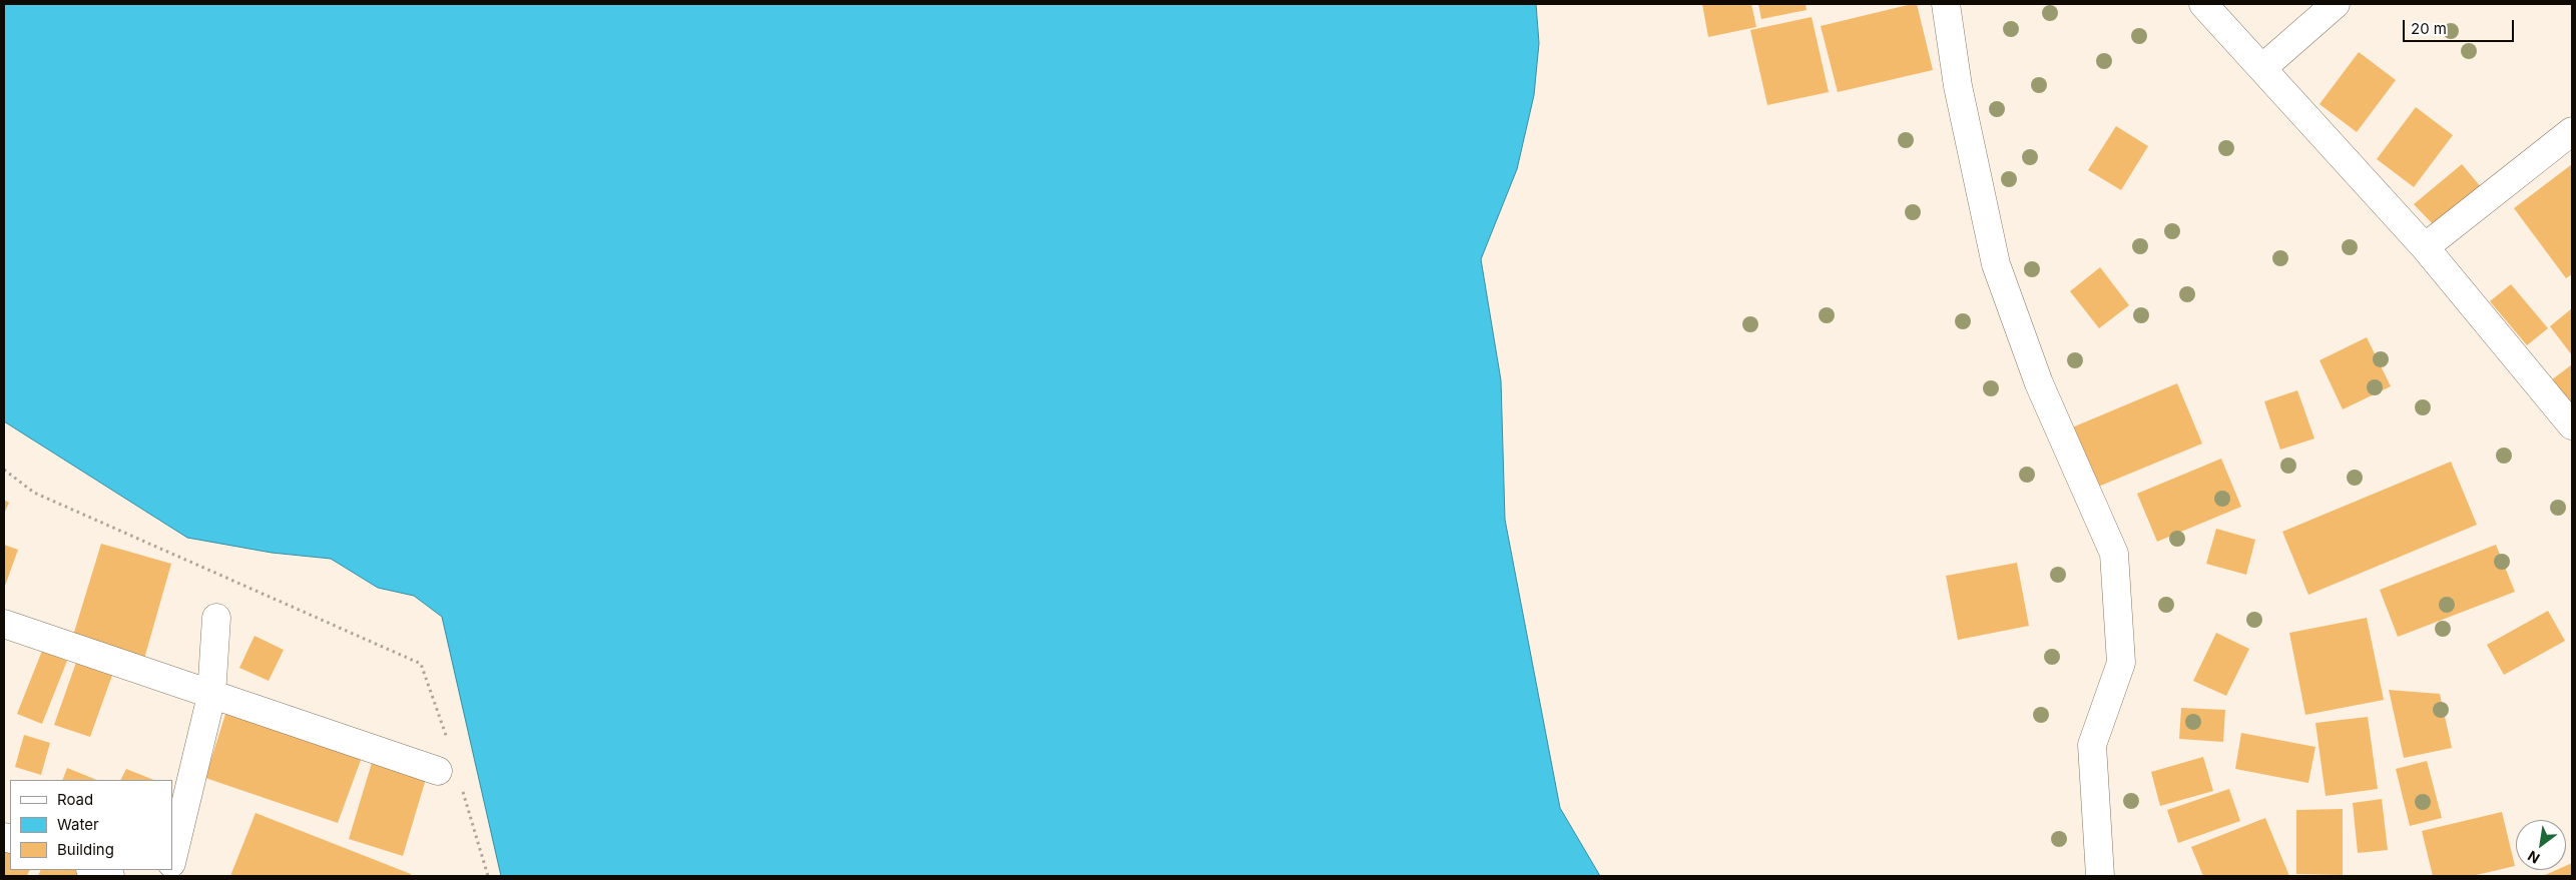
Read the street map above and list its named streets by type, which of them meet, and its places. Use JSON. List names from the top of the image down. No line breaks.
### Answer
{"legend":["Road","Water","Building"],"scale_bar":"20 m","north":"bottom left"}
